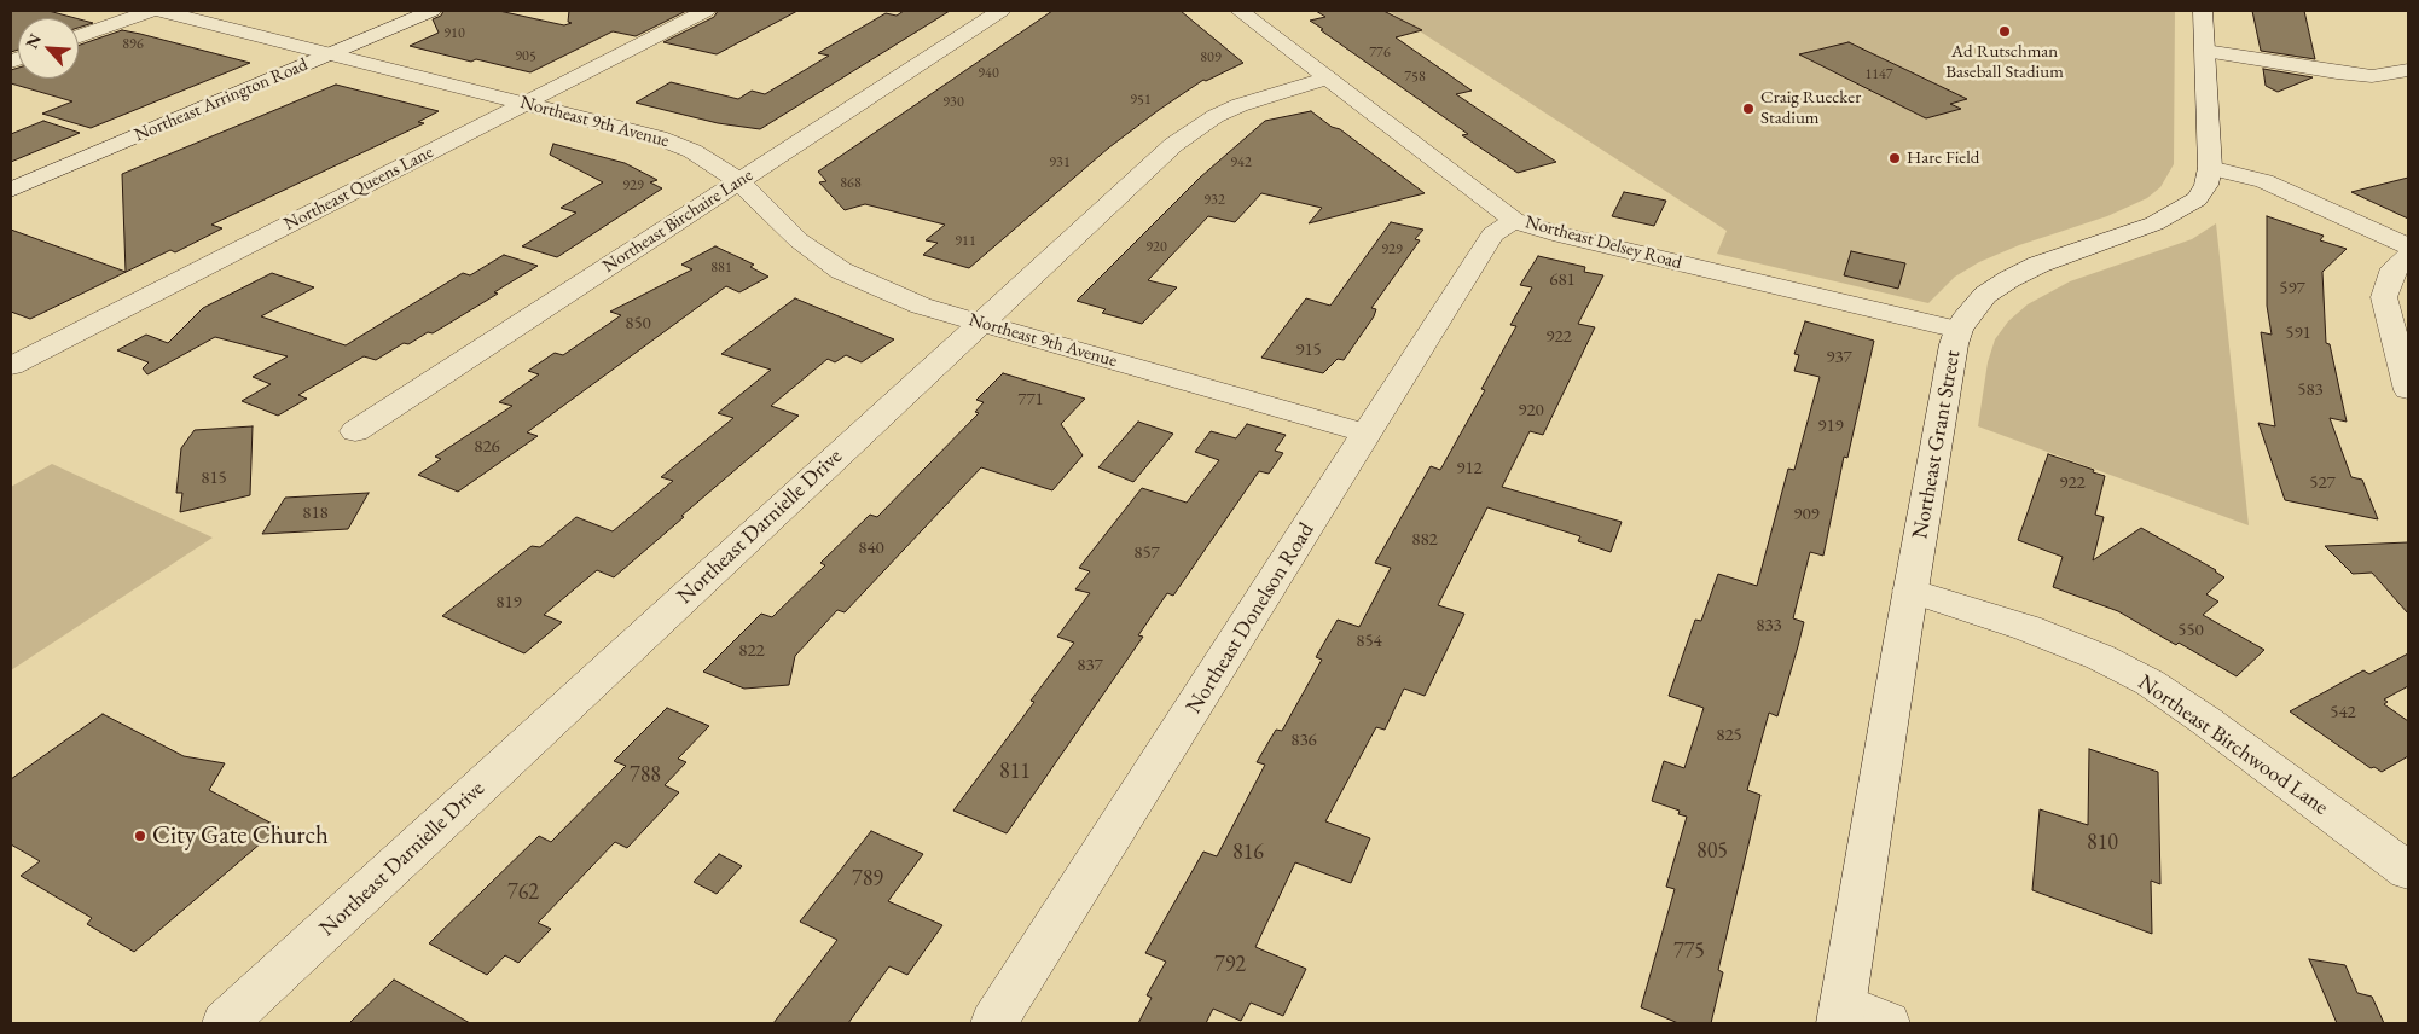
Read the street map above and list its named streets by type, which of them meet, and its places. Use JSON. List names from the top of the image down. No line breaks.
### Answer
{"streets":{"street":["Northeast Arrington Road","Northeast 9th Avenue","Northeast Queens Lane","Northeast Birchaire Lane","Northeast Delsey Road","Northeast Grant Street","Northeast Darnielle Drive","Northeast Donelson Road","Northeast Birchwood Lane"]},"crossings":[["Northeast Arrington Road","Northeast 9th Avenue"],["Northeast 9th Avenue","Northeast Queens Lane"],["Northeast 9th Avenue","Northeast Birchaire Lane"],["Northeast 9th Avenue","Northeast Darnielle Drive"],["Northeast 9th Avenue","Northeast Donelson Road"],["Northeast Delsey Road","Northeast Grant Street"],["Northeast Delsey Road","Northeast Darnielle Drive"],["Northeast Delsey Road","Northeast Donelson Road"],["Northeast Grant Street","Northeast Birchwood Lane"]],"places":["Ad Rutschman Baseball Stadium","Craig Ruecker Stadium","Hare Field","City Gate Church"],"house_numbers":["910","896","776","905","809","940","1147","758","951","930","931","942","868","929","932","911","920","929","881","681","597","850","591","922","915","937","583","771","920","919","826","912","815","922","527","818","909","882","840","857","819","833","550","854","822","837","542","825","836","811","788","810","805","816","789","762","775","792"],"north":"top left"}
